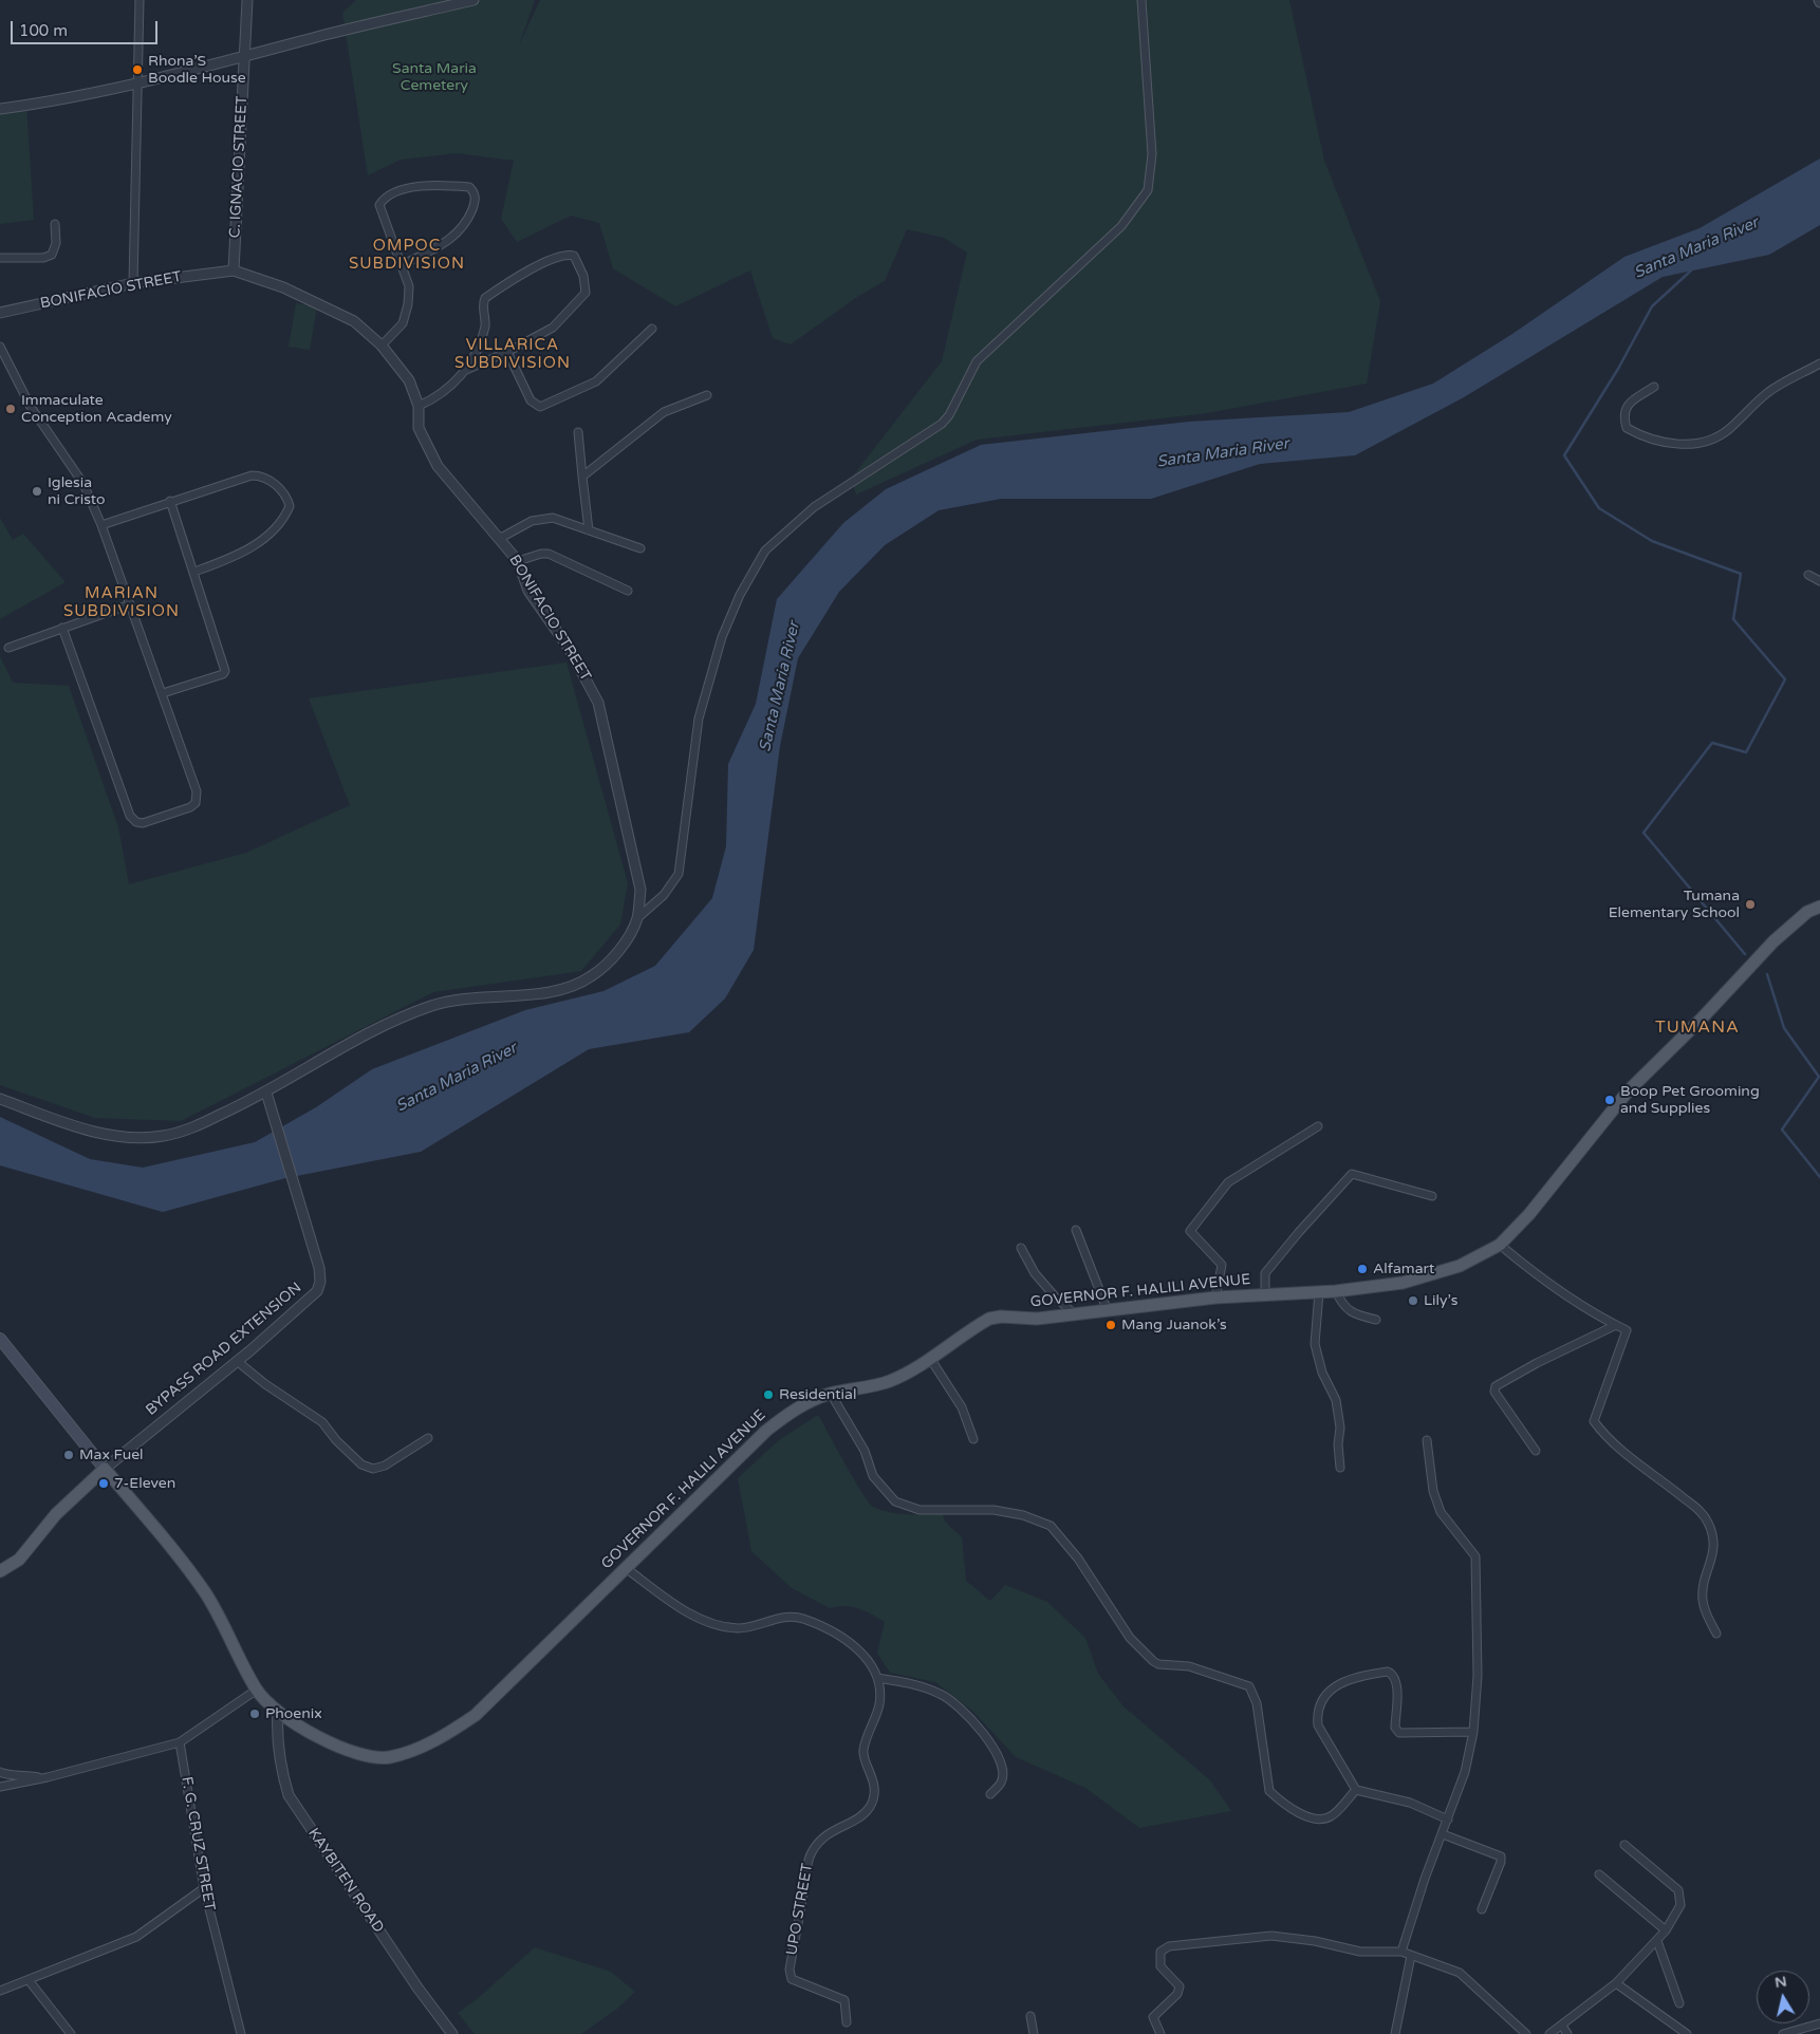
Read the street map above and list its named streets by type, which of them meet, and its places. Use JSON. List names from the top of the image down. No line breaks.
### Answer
{"streets":{"main road":["GOVERNOR F. HALILI AVENUE","BYPASS ROAD EXTENSION"],"street":["C. IGNACIO STREET","BONIFACIO STREET","F. G. CRUZ STREET","KAYBITEN ROAD","UPO STREET"]},"crossings":[["C. IGNACIO STREET","BONIFACIO STREET"],["GOVERNOR F. HALILI AVENUE","BYPASS ROAD EXTENSION"],["GOVERNOR F. HALILI AVENUE","KAYBITEN ROAD"],["GOVERNOR F. HALILI AVENUE","UPO STREET"]],"districts":["OMPOC SUBDIVISION","VILLARICA SUBDIVISION","MARIAN SUBDIVISION","TUMANA"],"water":["Santa Maria River"],"parks":["Santa Maria Cemetery"],"places":["Rhona’S Boodle House","Immaculate Conception Academy","Iglesia ni Cristo","Tumana Elementary School","Boop Pet Grooming and Supplies","Alfamart","Lily’s","Mang Juanok’s","Residential","Max Fuel","7-Eleven","Phoenix"],"scale_bar":"100 m","north":"top"}
